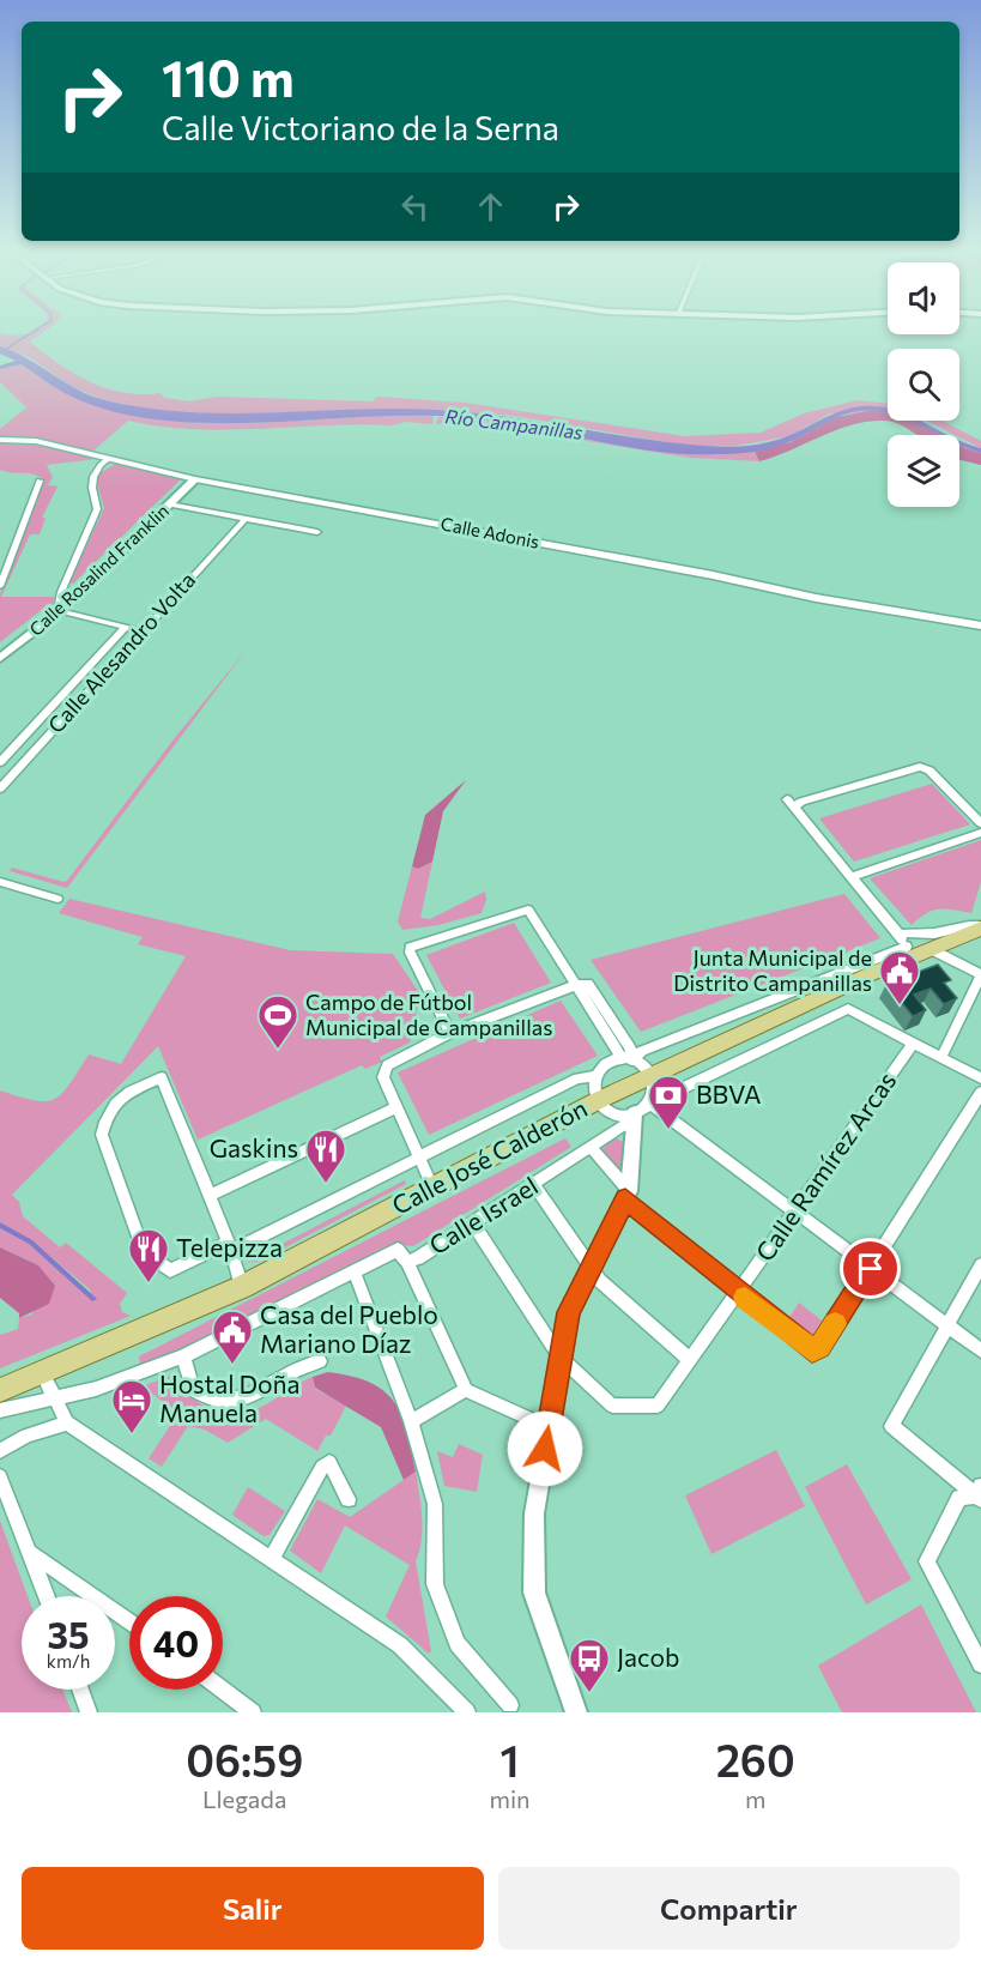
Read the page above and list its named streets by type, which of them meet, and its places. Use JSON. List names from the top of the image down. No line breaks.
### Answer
{"streets":{"main road":["Calle Adonis","Calle José Calderón"],"street":["Calle Rosalind Franklin","Calle Alesandro Volta","Calle Ramírez Arcas","Calle Israel"]},"crossings":[["Calle Adonis","Calle Rosalind Franklin"]],"water":["Río Campanillas"],"places":{"public building":["Junta Municipal de Distrito Campanillas","Casa del Pueblo Mariano Díaz"],"sports":["Campo de Fútbol Municipal de Campanillas"],"bank":["BBVA"],"restaurant":["Gaskins","Telepizza"],"hotel":["Hostal Doña Manuela"],"bus stop":["Jacob"]},"page":{"turn":["110 m","Calle Victoriano de la Serna"],"speed":"35 km/h","limit":"40","eta":["06:59","Llegada","1","min","260","m"],"buttons":["Salir","Compartir"]}}
